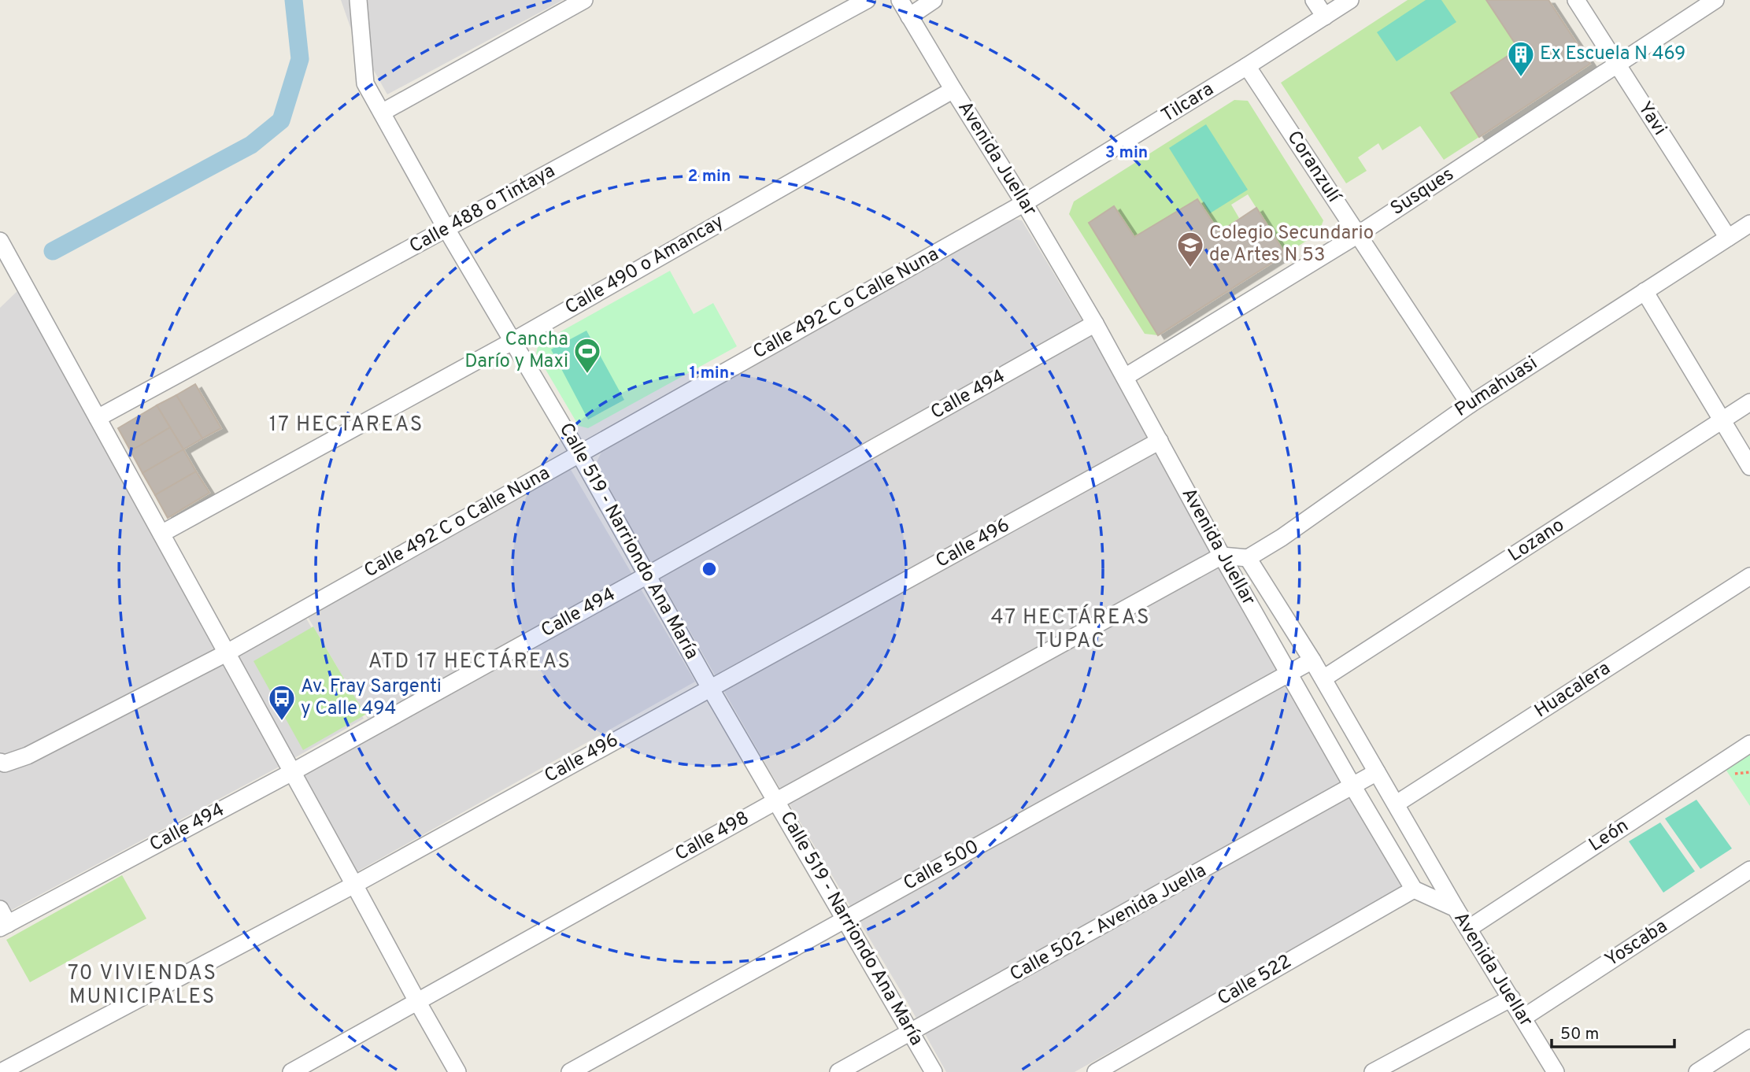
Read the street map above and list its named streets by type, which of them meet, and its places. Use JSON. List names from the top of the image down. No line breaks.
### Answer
{"streets":{"street":["Tilcara","Yavi","Avenida Juellar","Coranzulí","Susques","Calle 488 o Tintaya","Calle 490 o Amancay","Calle 492 C o Calle Nuna","Pumahuasi","Calle 494","Lozano","Calle 519 - Narriondo Ana María","Calle 496","Huacalera","León","Calle 498","Calle 500","Calle 502 - Avenida Juella","Yoscaba","Calle 522"]},"crossings":[["Tilcara","Avenida Juellar"],["Tilcara","Coranzulí"],["Tilcara","Calle 492 C o Calle Nuna"],["Yavi","Susques"],["Yavi","Pumahuasi"],["Avenida Juellar","Susques"],["Avenida Juellar","Calle 490 o Amancay"],["Avenida Juellar","Calle 492 C o Calle Nuna"],["Avenida Juellar","Calle 494"],["Avenida Juellar","Calle 496"],["Avenida Juellar","León"],["Avenida Juellar","Calle 498"],["Avenida Juellar","Calle 500"],["Avenida Juellar","Calle 502 - Avenida Juella"],["Avenida Juellar","Yoscaba"],["Avenida Juellar","Calle 522"],["Coranzulí","Susques"],["Coranzulí","Pumahuasi"],["Calle 488 o Tintaya","Calle 519 - Narriondo Ana María"],["Calle 490 o Amancay","Calle 519 - Narriondo Ana María"],["Calle 492 C o Calle Nuna","Calle 519 - Narriondo Ana María"],["Calle 494","Calle 519 - Narriondo Ana María"],["Calle 519 - Narriondo Ana María","Calle 496"],["Calle 519 - Narriondo Ana María","Calle 498"],["Calle 519 - Narriondo Ana María","Calle 500"],["Calle 519 - Narriondo Ana María","Calle 502 - Avenida Juella"]],"districts":["17 HECTAREAS","47 HECTÁREAS TUPAC","ATD 17 HECTÁREAS","70 VIVIENDAS MUNICIPALES"],"places":{"building":["Ex Escuela N 469"],"school or university":["Colegio Secundario de Artes N 53"],"sports":["Cancha Darío y Maxi"],"bus stop":["Av. Fray Sargenti y Calle 494"]},"scale_bar":"50 m","rings":["3 min","2 min","1 min"]}
